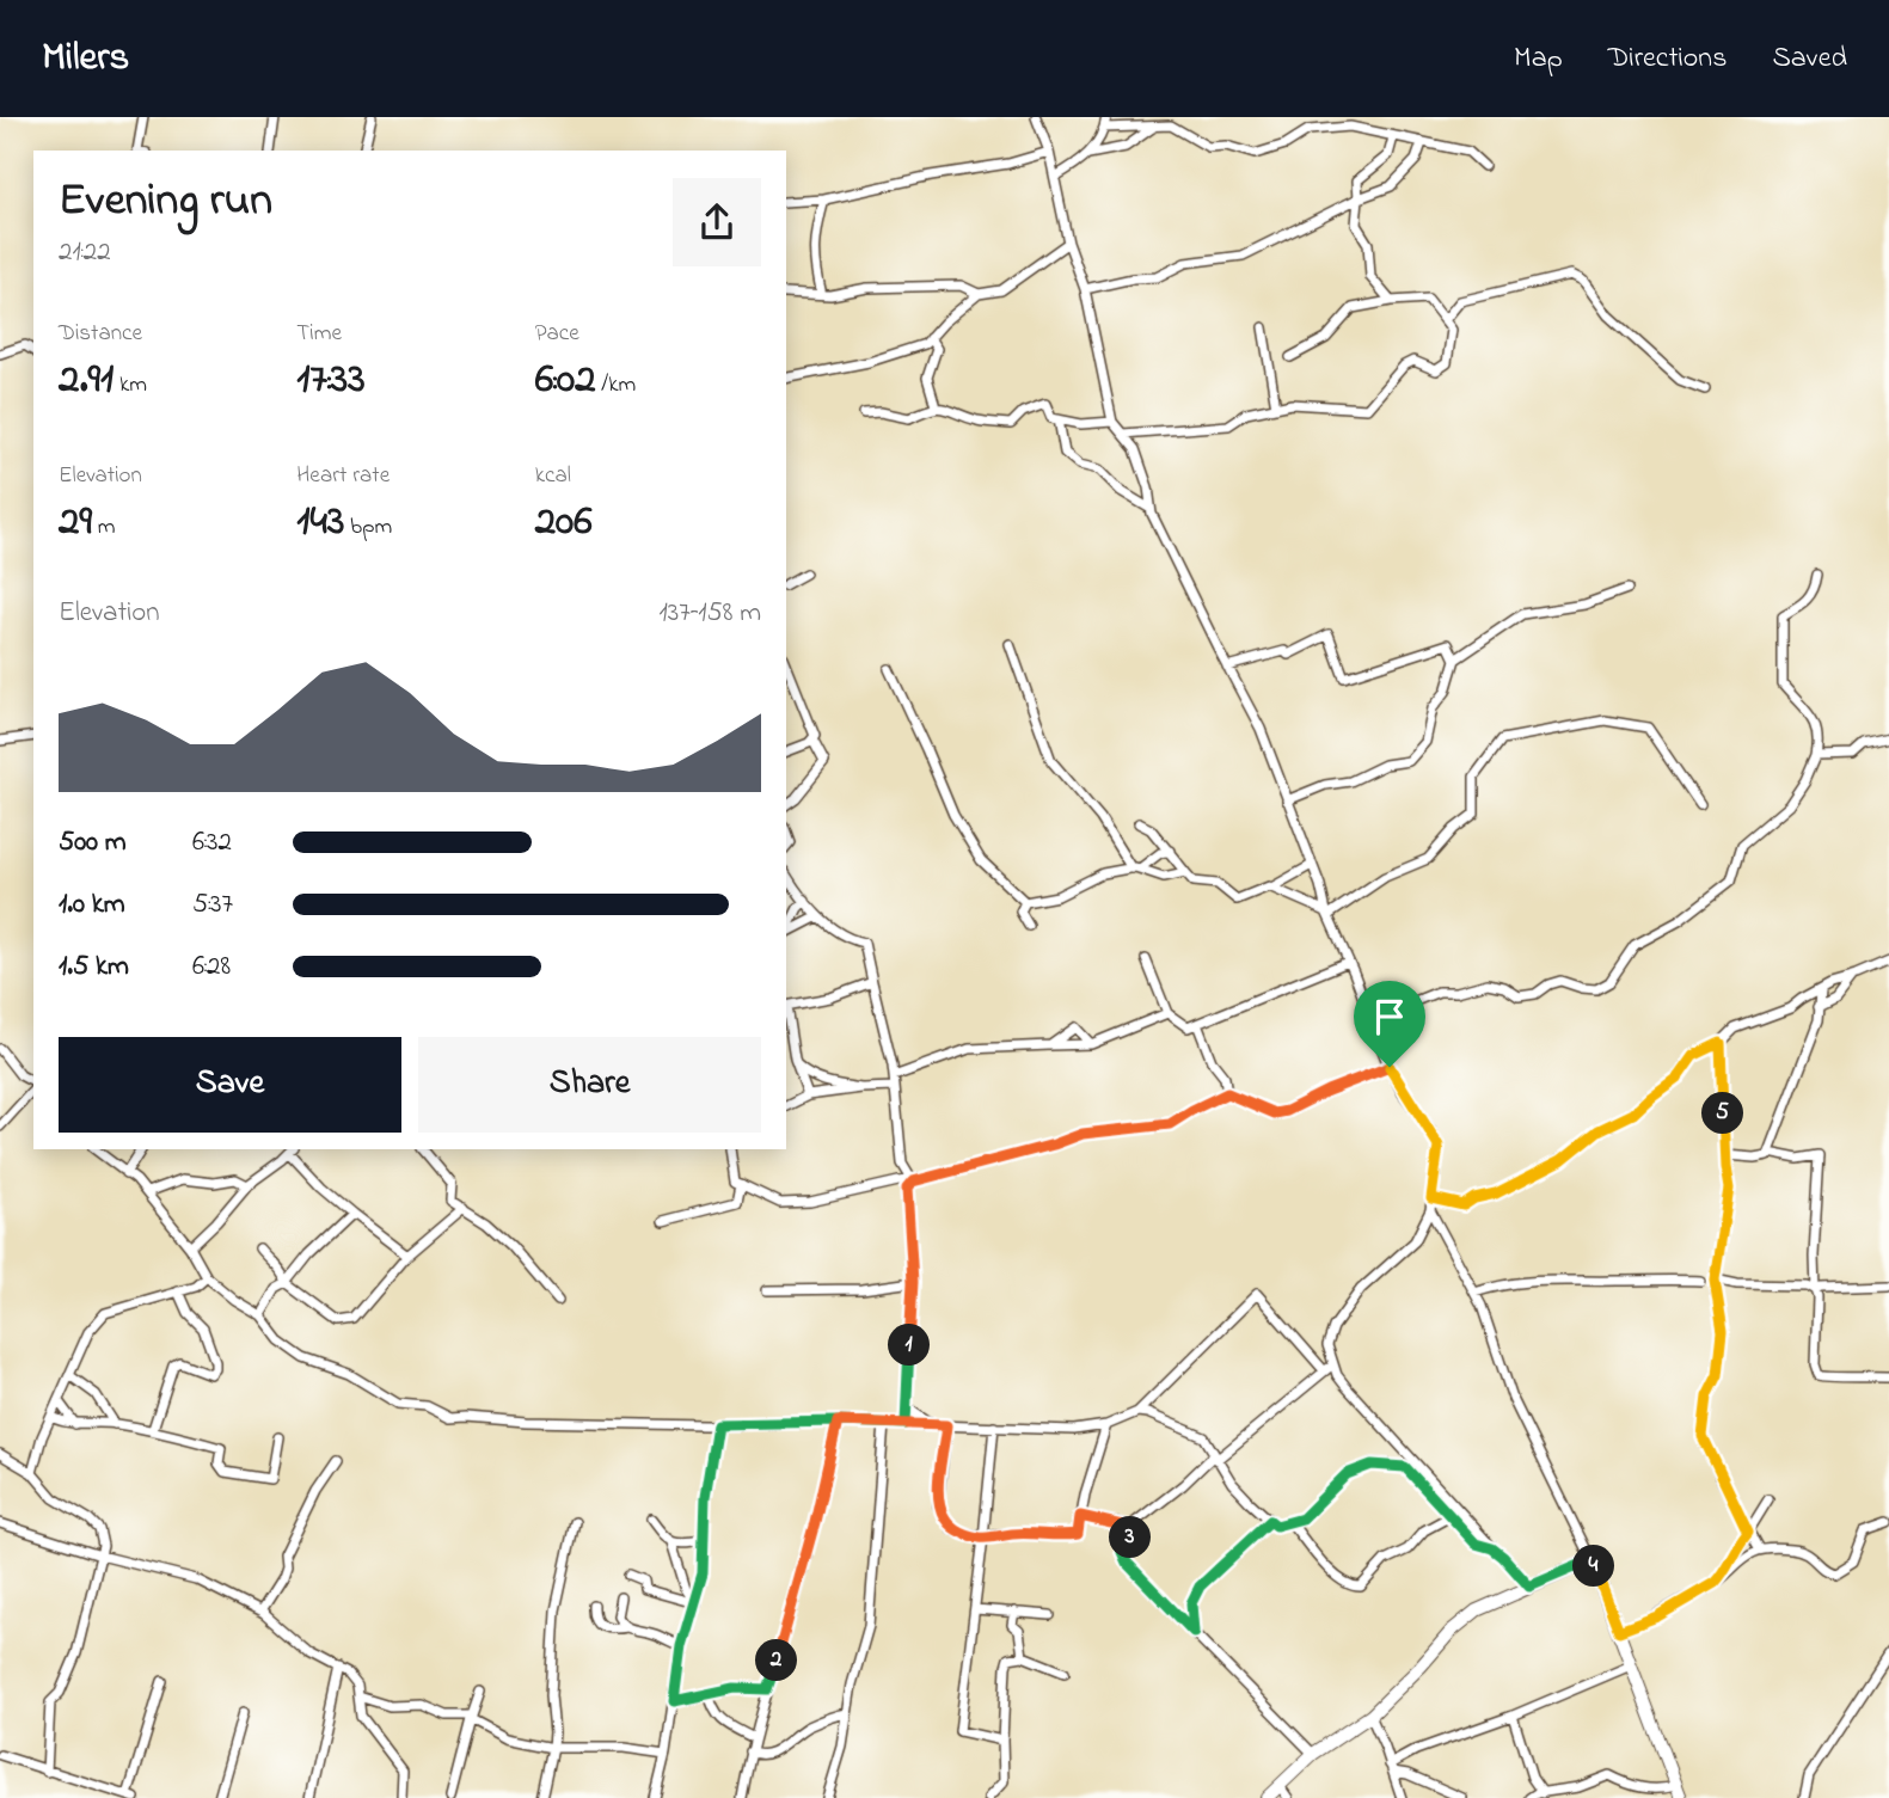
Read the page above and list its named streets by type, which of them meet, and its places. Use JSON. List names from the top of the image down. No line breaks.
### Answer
{"page":{"header":"Milers","nav":["Map","Directions","Saved"],"heading":["Evening run","21:22"],"stats":[["Distance","2.91 km"],["Time","17:33"],["Pace","6:02 /km"],["Elevation","29 m"],["Heart rate","143 bpm"],["kcal","206"]],"chart":["Elevation","137–158 m"],"list":[{"name":"500 m","note":"6:32"},{"name":"1.0 km","note":"5:37"},{"name":"1.5 km","note":"6:28"}],"buttons":["Save","Share"],"pins":["5","1","3","4","2"]}}
